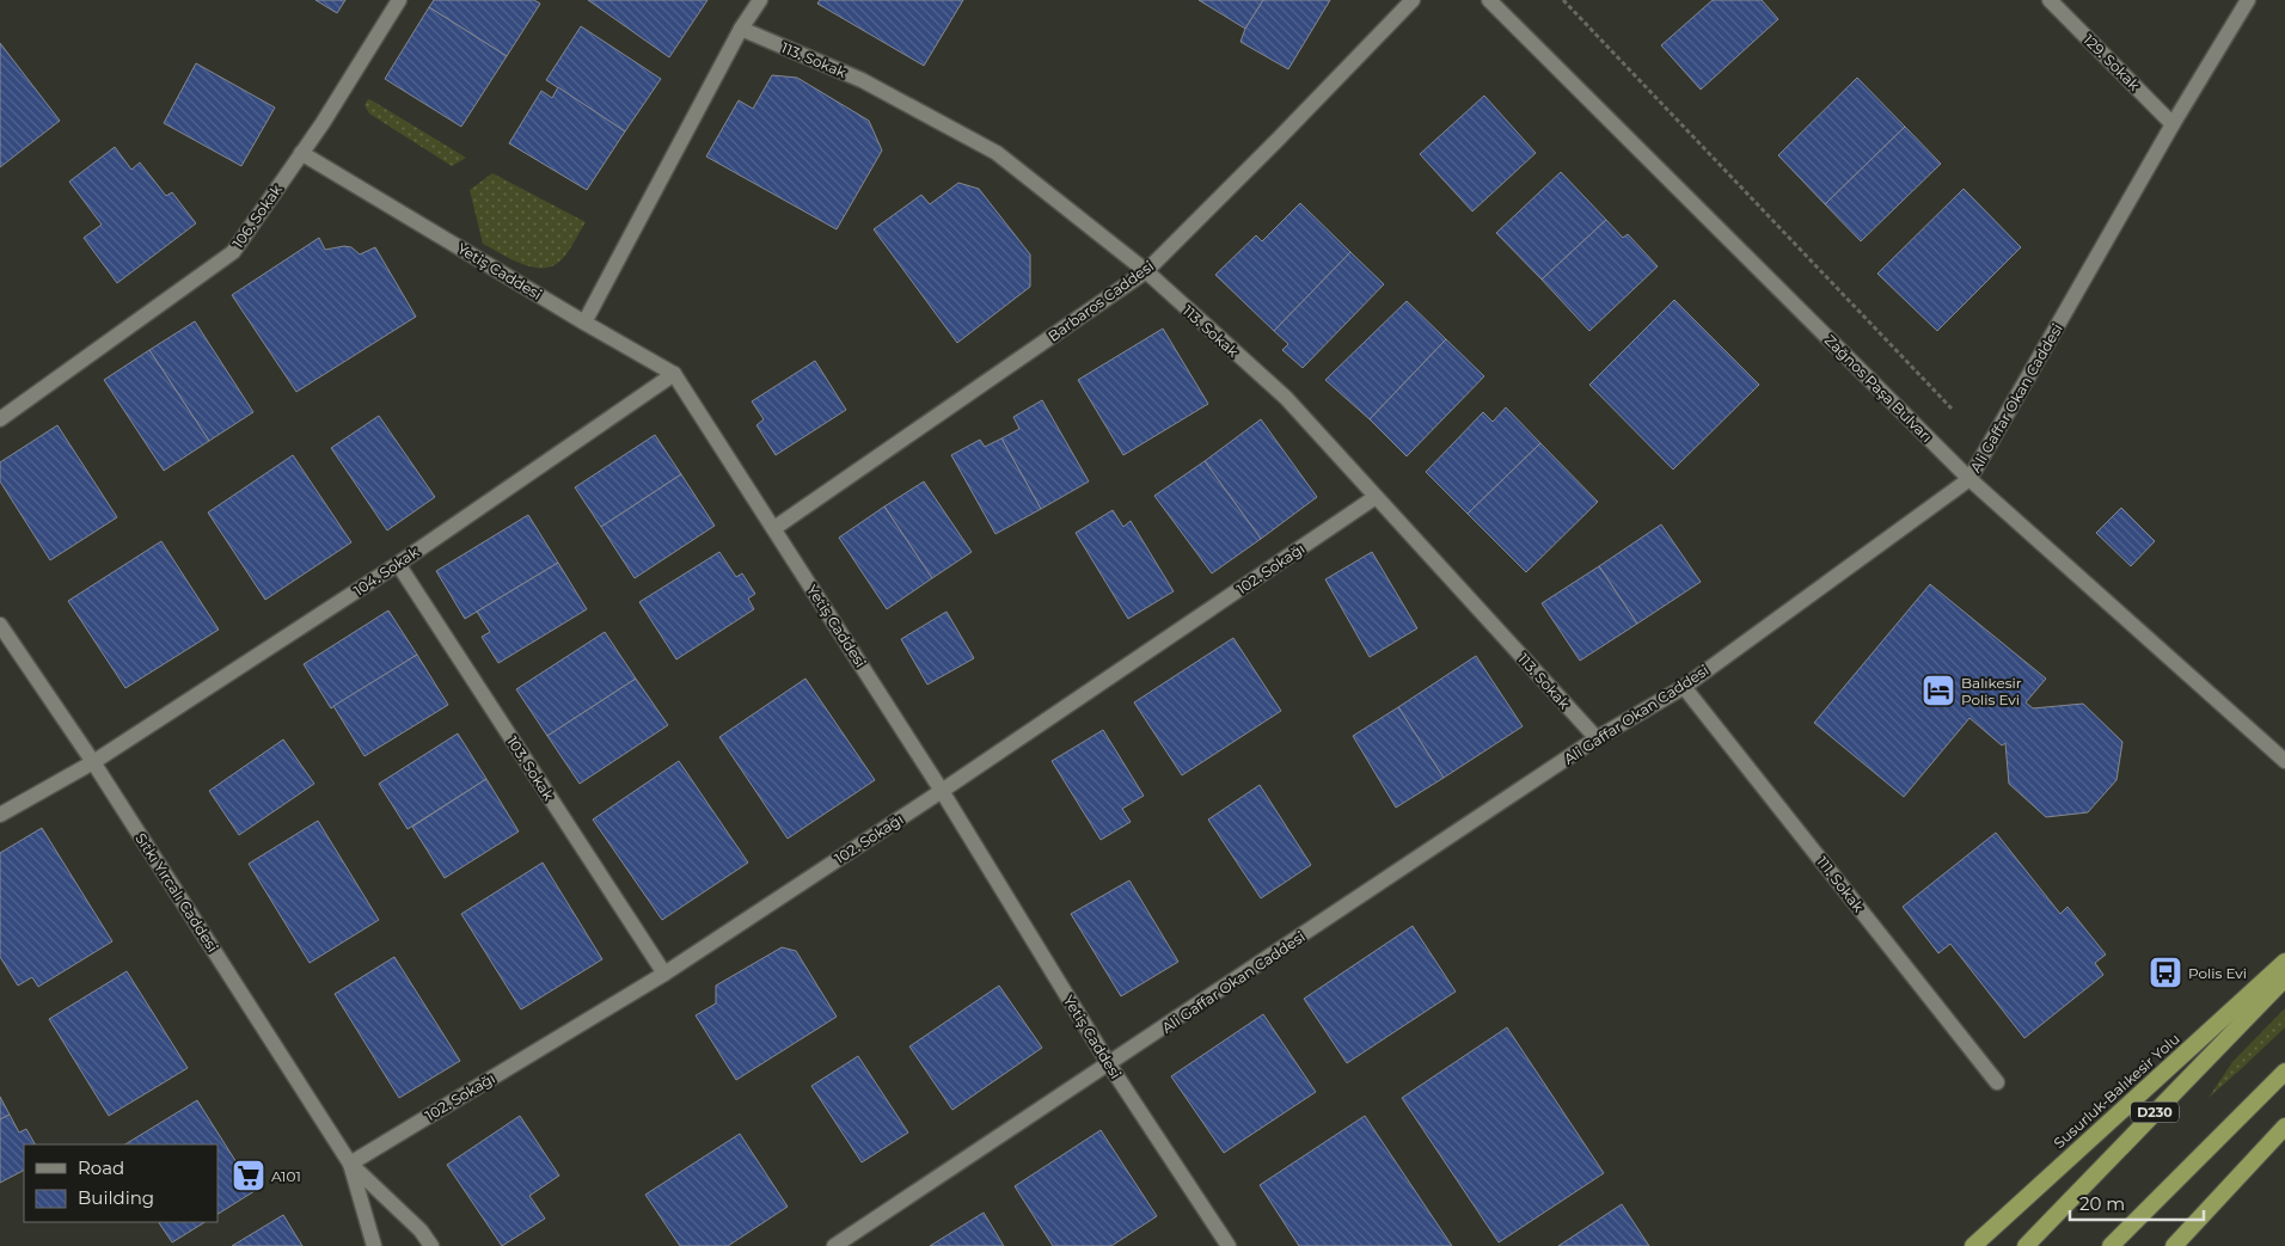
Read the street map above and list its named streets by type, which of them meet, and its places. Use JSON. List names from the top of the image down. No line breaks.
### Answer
{"streets":{"highway":["Susurluk-Balıkesir Yolu","D230"],"street":["113. Sokak","129. Sokak","106. Sokak","Yetiş Caddesi","Barbaros Caddesi","Zağnos Paşa Bulvarı","Ali Gaffar Okan Caddesi","102. Sokağı","104. Sokak","103. Sokak","111. Sokak","Sıtkı Yırcalı Caddesi"]},"crossings":[["113. Sokak","Barbaros Caddesi"],["113. Sokak","Ali Gaffar Okan Caddesi"],["113. Sokak","102. Sokağı"],["129. Sokak","Ali Gaffar Okan Caddesi"],["106. Sokak","Yetiş Caddesi"],["Yetiş Caddesi","Barbaros Caddesi"],["Yetiş Caddesi","Ali Gaffar Okan Caddesi"],["Yetiş Caddesi","102. Sokağı"],["Yetiş Caddesi","104. Sokak"],["Zağnos Paşa Bulvarı","Ali Gaffar Okan Caddesi"],["Ali Gaffar Okan Caddesi","111. Sokak"],["102. Sokağı","103. Sokak"],["102. Sokağı","Sıtkı Yırcalı Caddesi"],["104. Sokak","103. Sokak"],["104. Sokak","Sıtkı Yırcalı Caddesi"]],"places":{"hotel":["Balıkesir Polis Evi"],"bus stop":["Polis Evi"],"supermarket":["A101"]},"legend":["Road","Building"],"scale_bar":"20 m"}
